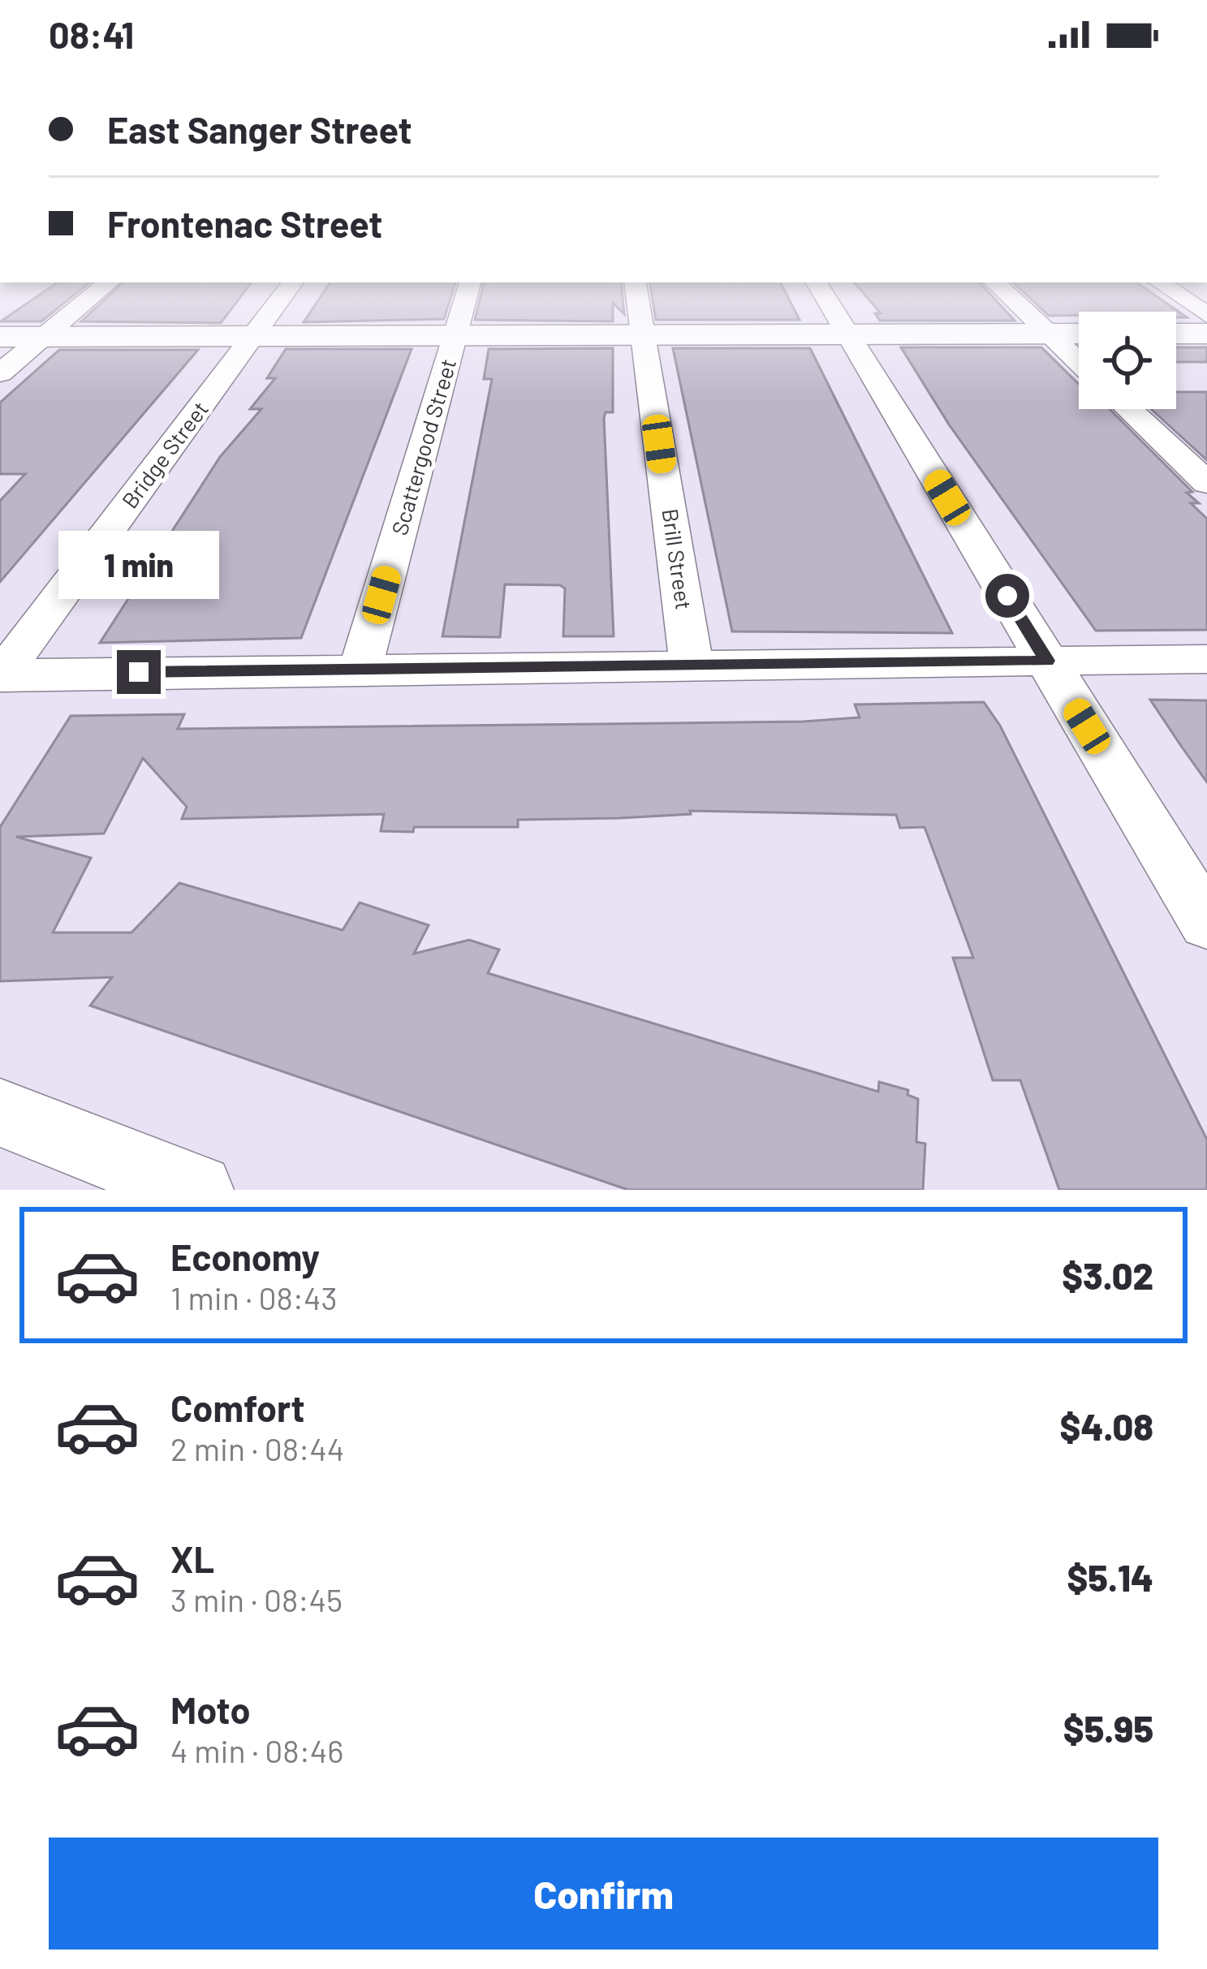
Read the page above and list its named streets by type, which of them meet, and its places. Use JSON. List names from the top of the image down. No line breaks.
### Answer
{"streets":{"street":["Scattergood Street","Bridge Street","Brill Street"]},"page":{"status":"08:41","banner":["East Sanger Street","Frontenac Street"],"bubble":"1 min","list":[{"name":"Economy","note":"1 min · 08:43","value":"$3.02"},{"name":"Comfort","note":"2 min · 08:44","value":"$4.08"},{"name":"XL","note":"3 min · 08:45","value":"$5.14"},{"name":"Moto","note":"4 min · 08:46","value":"$5.95"}],"buttons":"Confirm"}}
